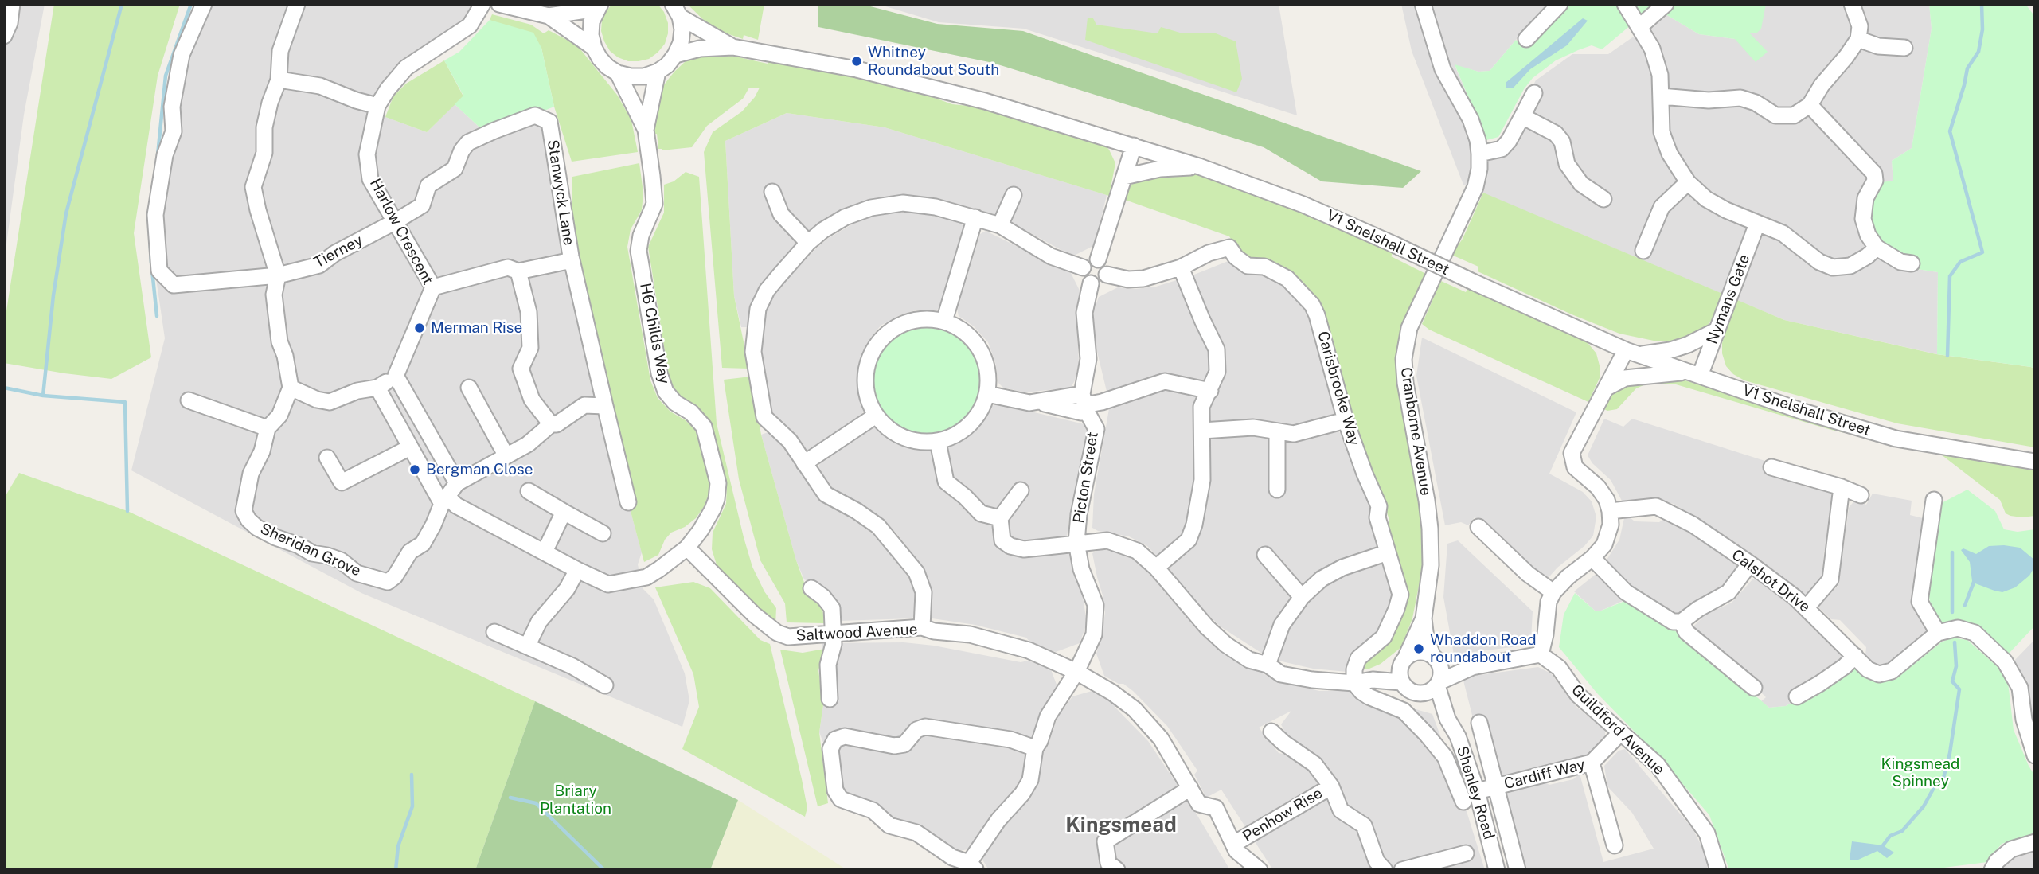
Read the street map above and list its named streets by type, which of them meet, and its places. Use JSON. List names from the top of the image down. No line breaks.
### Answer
{"streets":{"street":["Stanwyck Lane","Harlow Crescent","V1 Snelshall Street","Tierney","Nymans Gate","H6 Childs Way","Carisbrooke Way","Cranborne Avenue","Picton Street","Sheridan Grove","Calshot Drive","Saltwood Avenue","Guildford Avenue","Cardiff Way","Shenley Road","Penhow Rise"]},"crossings":[["Stanwyck Lane","Harlow Crescent"],["Stanwyck Lane","Tierney"],["Harlow Crescent","Tierney"],["V1 Snelshall Street","Nymans Gate"],["H6 Childs Way","Saltwood Avenue"],["Carisbrooke Way","Picton Street"],["Cranborne Avenue","Shenley Road"],["Picton Street","Saltwood Avenue"],["Saltwood Avenue","Penhow Rise"],["Guildford Avenue","Cardiff Way"],["Cardiff Way","Shenley Road"]],"districts":["Kingsmead"],"parks":["Kingsmead Spinney","Briary Plantation"],"places":["Whitney Roundabout South","Merman Rise","Bergman Close","Whaddon Road roundabout"]}
